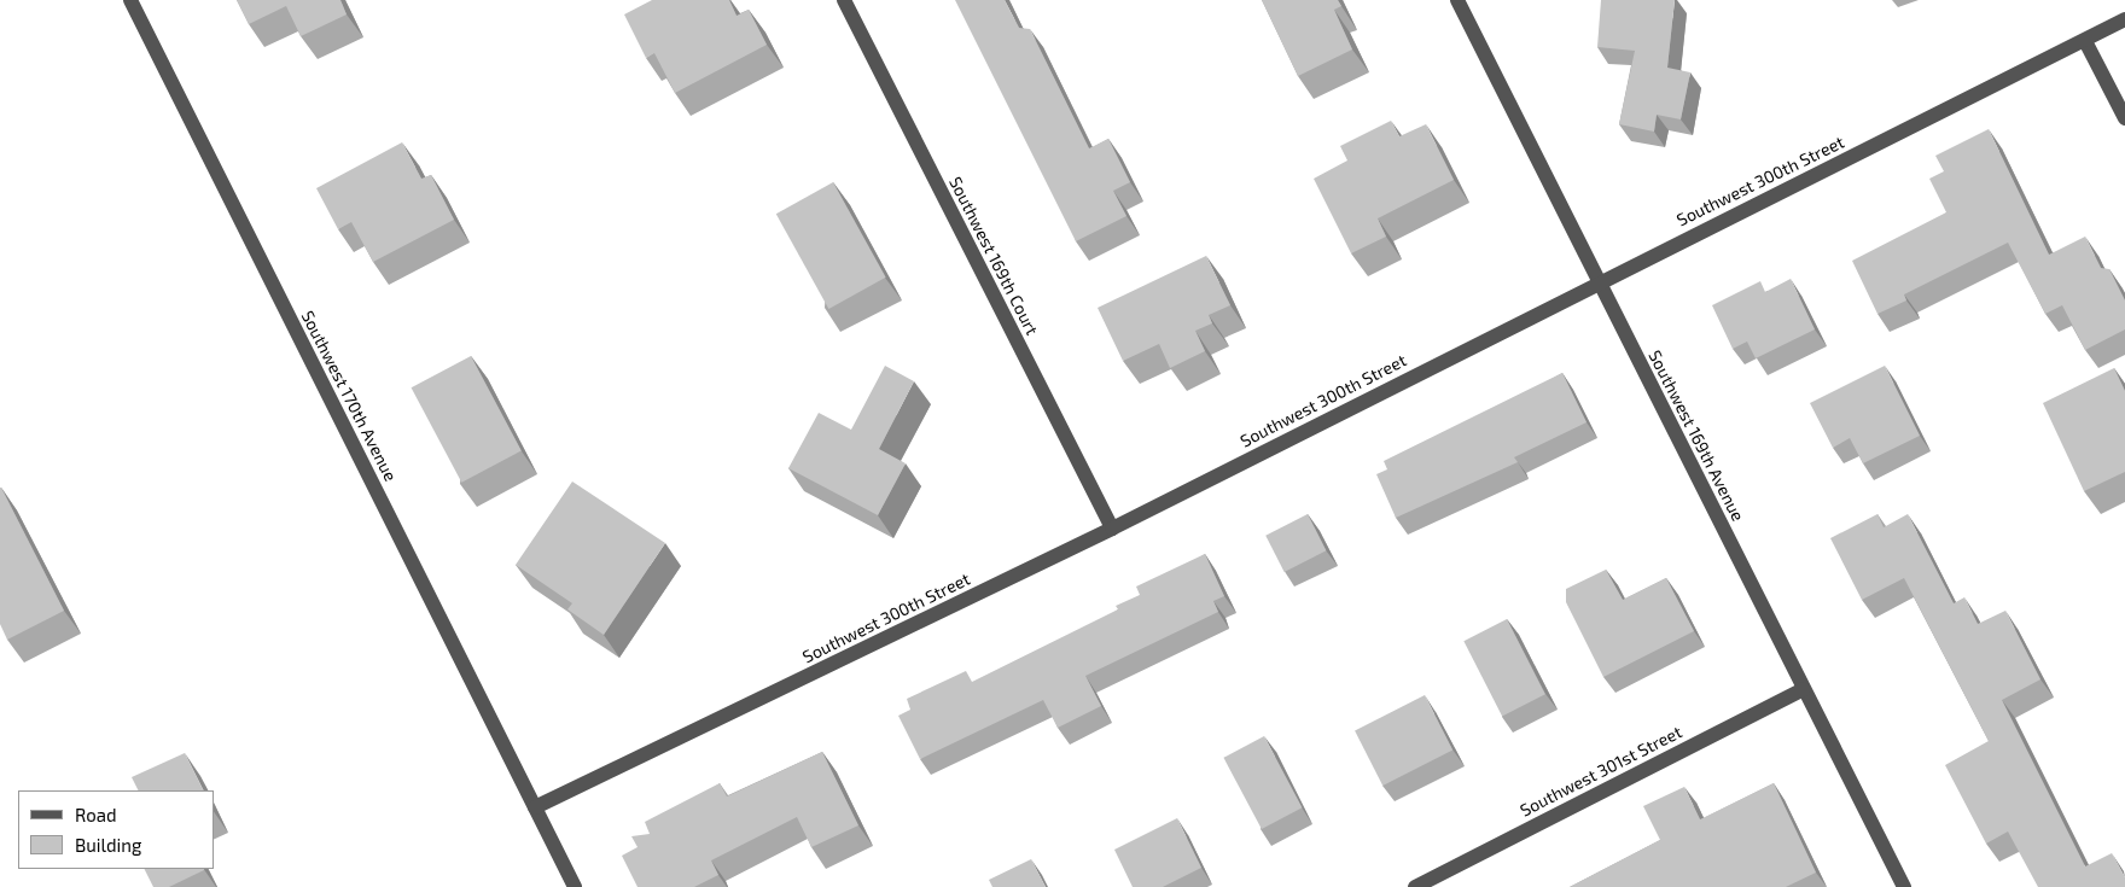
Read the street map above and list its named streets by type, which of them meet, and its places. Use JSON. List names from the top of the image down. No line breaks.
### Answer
{"streets":{"street":["Southwest 300th Street","Southwest 169th Court","Southwest 170th Avenue","Southwest 169th Avenue","Southwest 301st Street"]},"crossings":[["Southwest 300th Street","Southwest 169th Court"],["Southwest 300th Street","Southwest 170th Avenue"],["Southwest 300th Street","Southwest 169th Avenue"],["Southwest 169th Avenue","Southwest 301st Street"]],"legend":["Road","Building"]}
